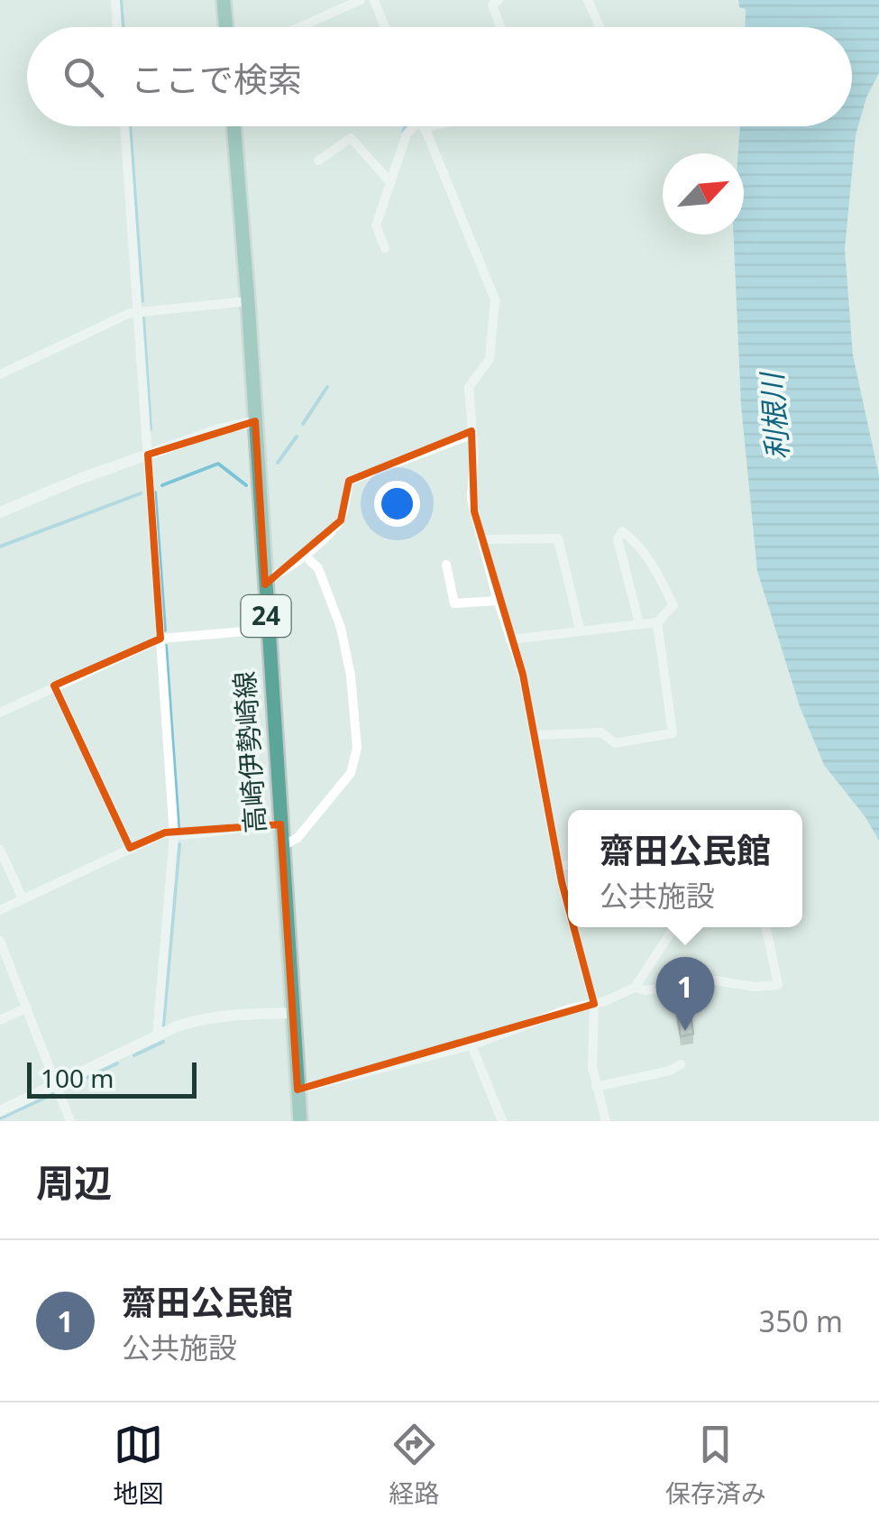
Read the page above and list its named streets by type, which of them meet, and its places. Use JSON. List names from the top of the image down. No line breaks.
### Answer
{"streets":{"main road":["24","高崎伊勢崎線"]},"water":["利根川"],"scale_bar":"100 m","north":"top right","page":{"search":"ここで検索","popup":["齋田公民館","公共施設"],"pins":"1","scale":"100 m","heading":"周辺","list":[{"mark":"1","name":"齋田公民館","note":"公共施設","value":"350 m"}],"nav":["地図","経路","保存済み"]}}
